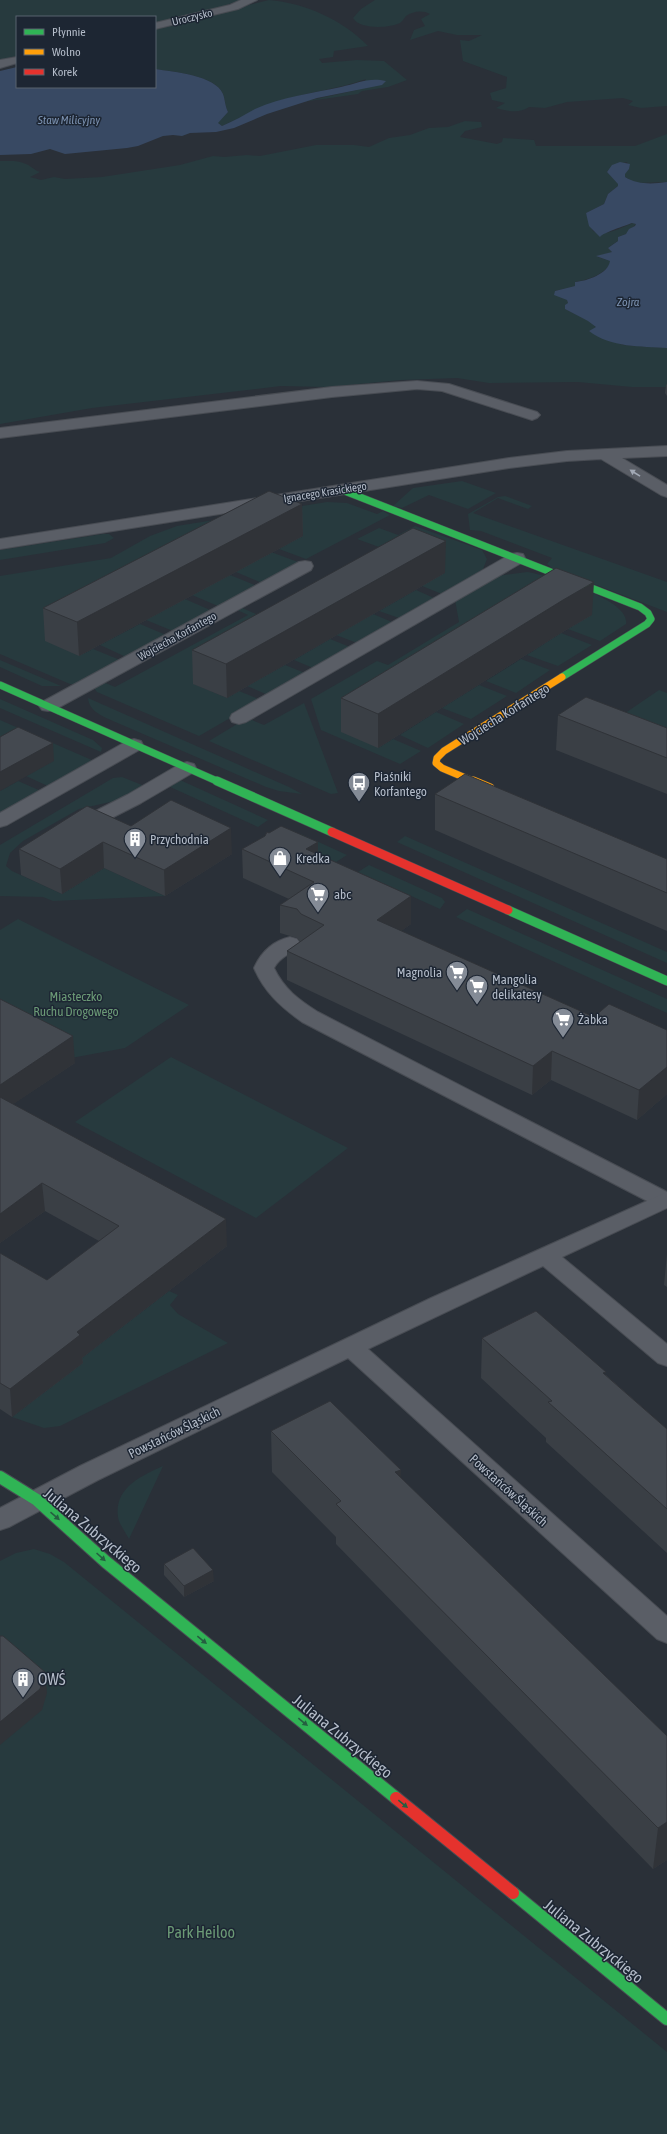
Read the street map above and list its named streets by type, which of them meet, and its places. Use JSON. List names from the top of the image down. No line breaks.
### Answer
{"streets":{"street":["Uroczysko","Ignacego Krasickiego","Wojciecha Korfantego","Powstańców Śląskich","Juliana Zubrzyckiego"]},"crossings":[["Ignacego Krasickiego","Wojciecha Korfantego"],["Powstańców Śląskich","Juliana Zubrzyckiego"]],"one_way":["Juliana Zubrzyckiego"],"water":["Staw Milicyjny","Zojra"],"parks":["Miasteczko Ruchu Drogowego","Park Heiloo"],"places":{"bus stop":["Piaśniki Korfantego"],"building":["Przychodnia","OWŚ"],"shop":["Kredka"],"supermarket":["abc","Magnolia","Mangolia delikatesy","Żabka"]},"legend":["Płynnie","Wolno","Korek"]}
